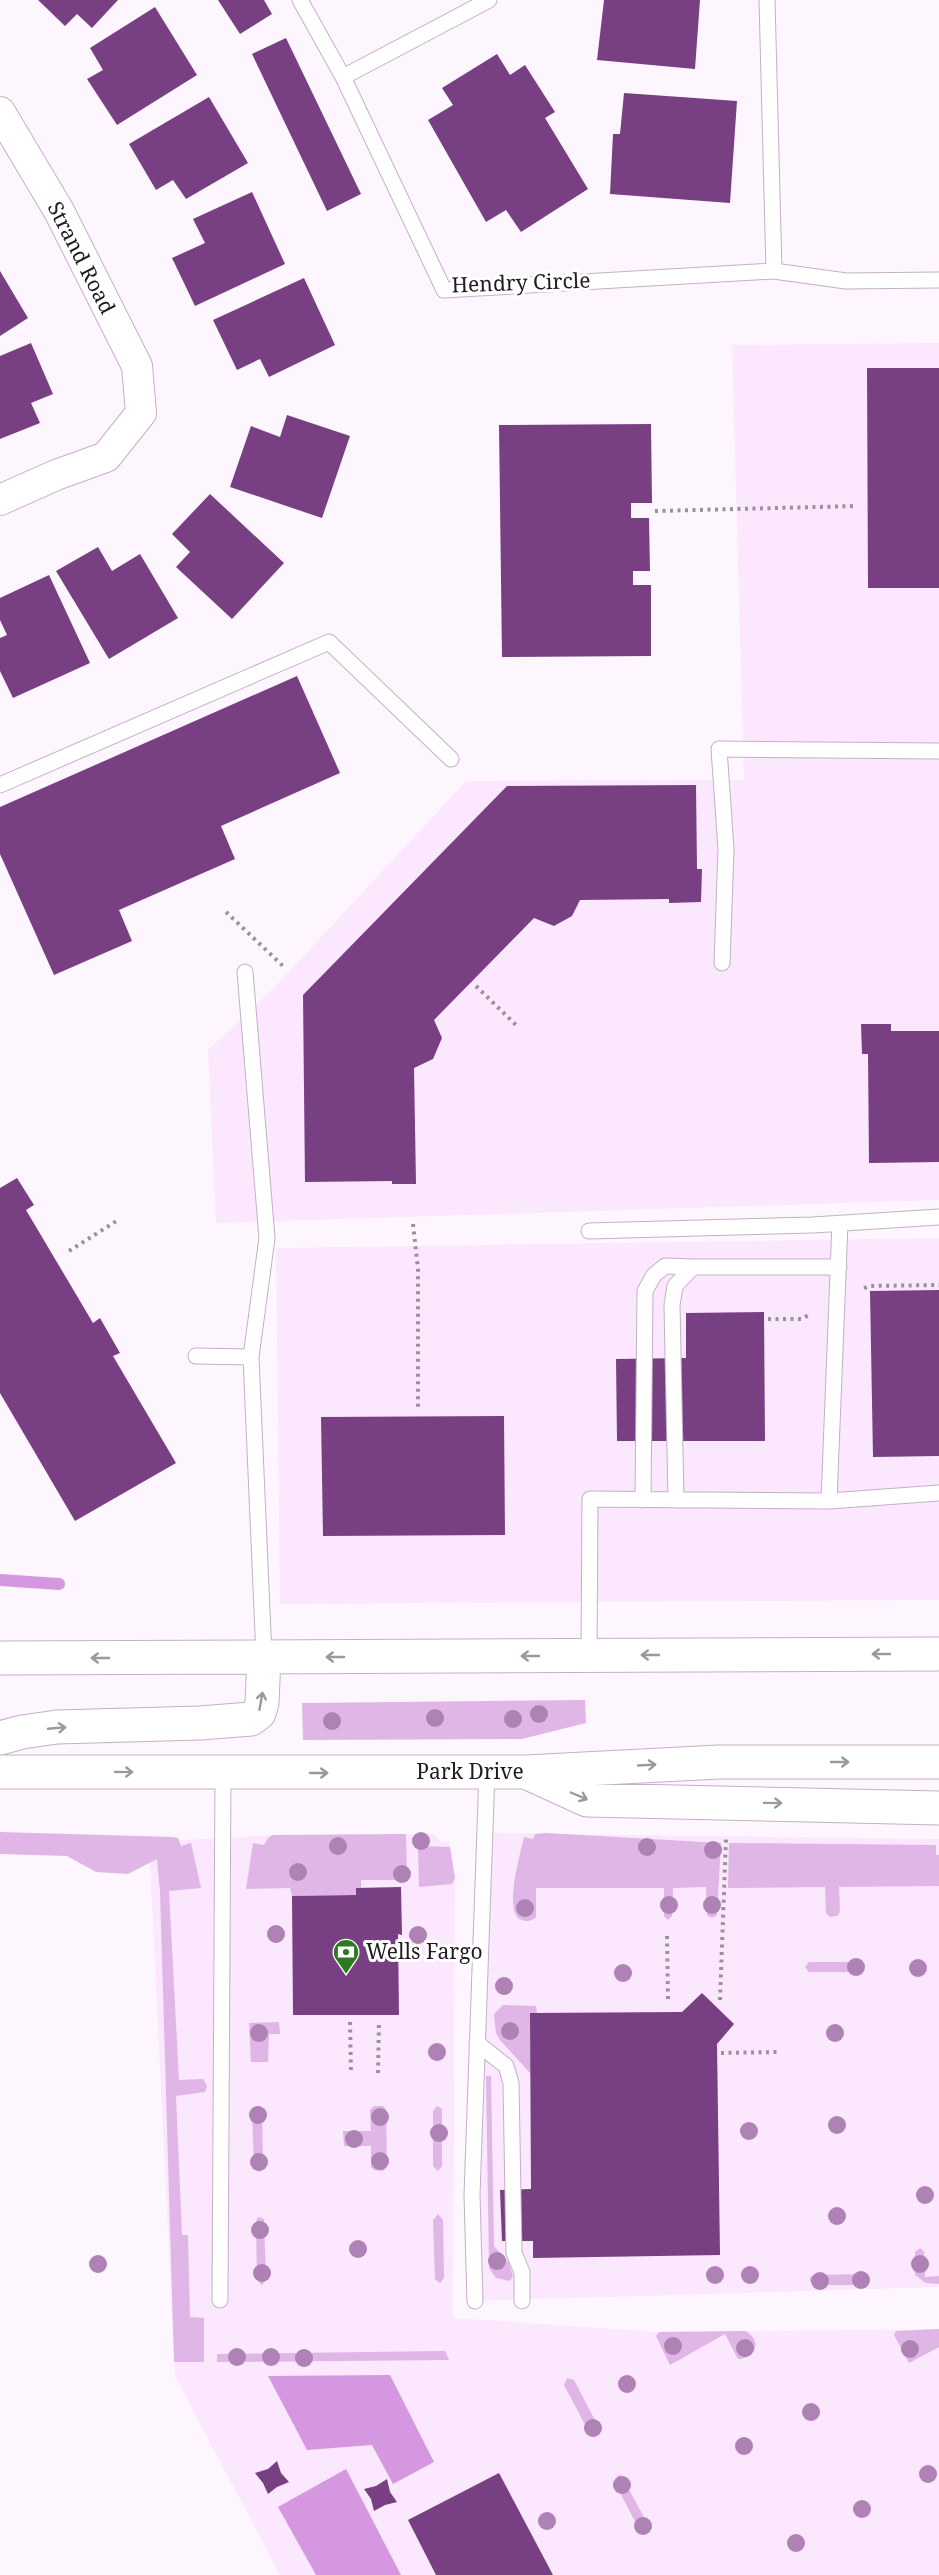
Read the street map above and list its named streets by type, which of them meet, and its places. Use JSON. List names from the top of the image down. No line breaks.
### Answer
{"streets":{"main road":["Park Drive"],"street":["Strand Road"],"lane":["Hendry Circle"]},"places":{"bank":["Wells Fargo"]}}
